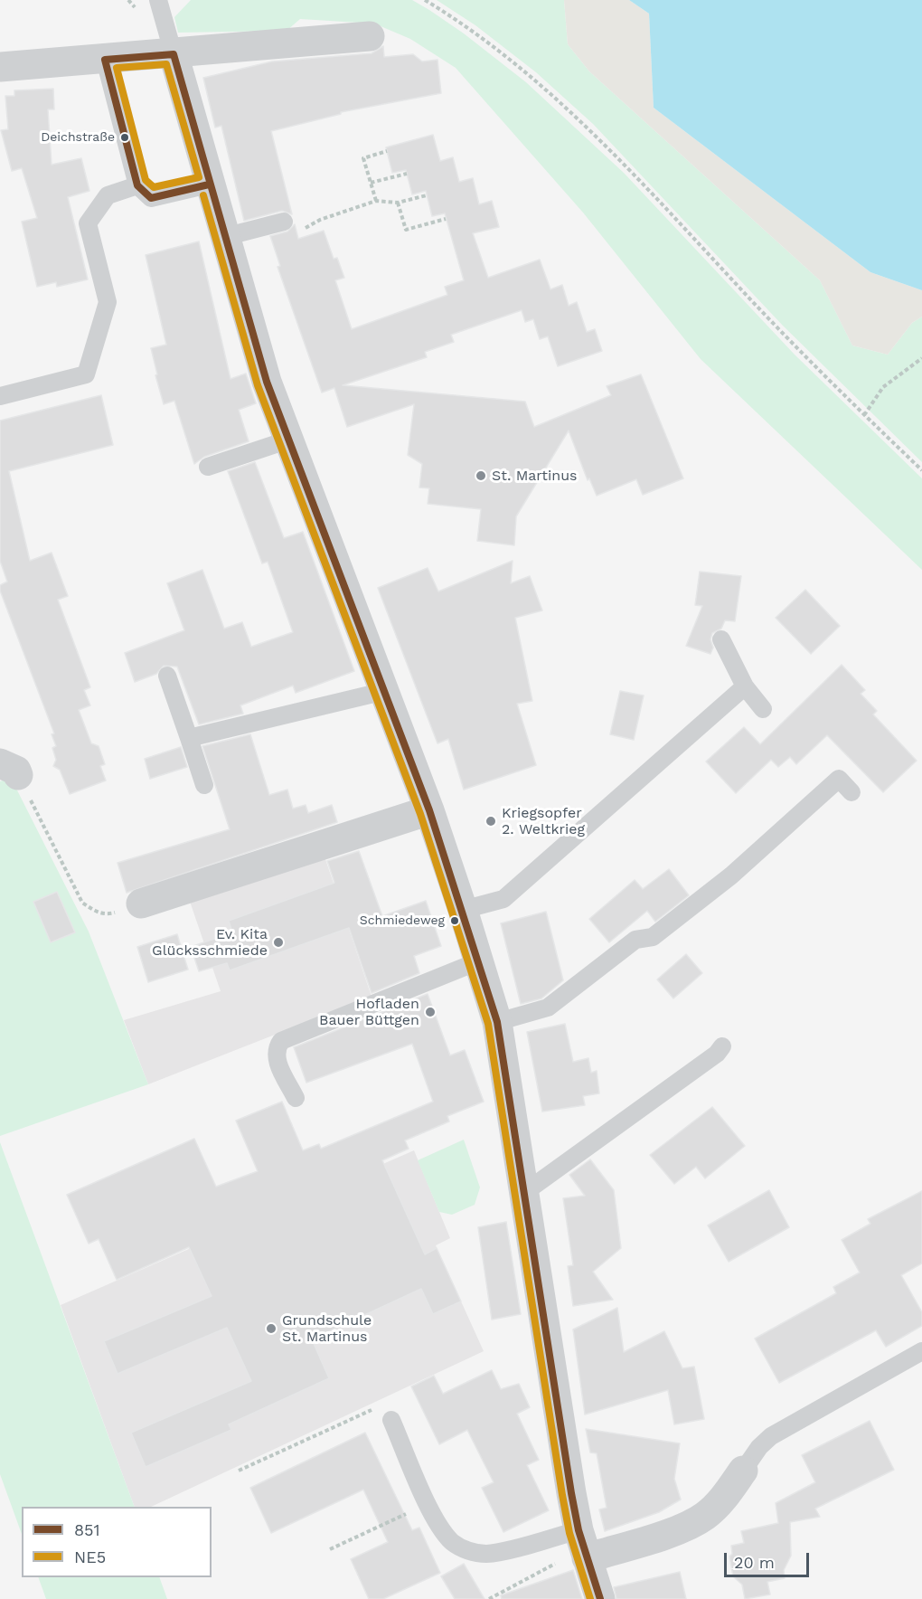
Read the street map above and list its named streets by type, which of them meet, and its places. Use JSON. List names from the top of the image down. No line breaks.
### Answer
{"places":["Deichstraße","St. Martinus","Kriegsopfer 2. Weltkrieg","Schmiedeweg","Ev. Kita Glücksschmiede","Hofladen Bauer Büttgen","Grundschule St. Martinus"],"lines":["transit line 851","transit line NE5"],"legend":["851","NE5"],"scale_bar":"20 m"}
